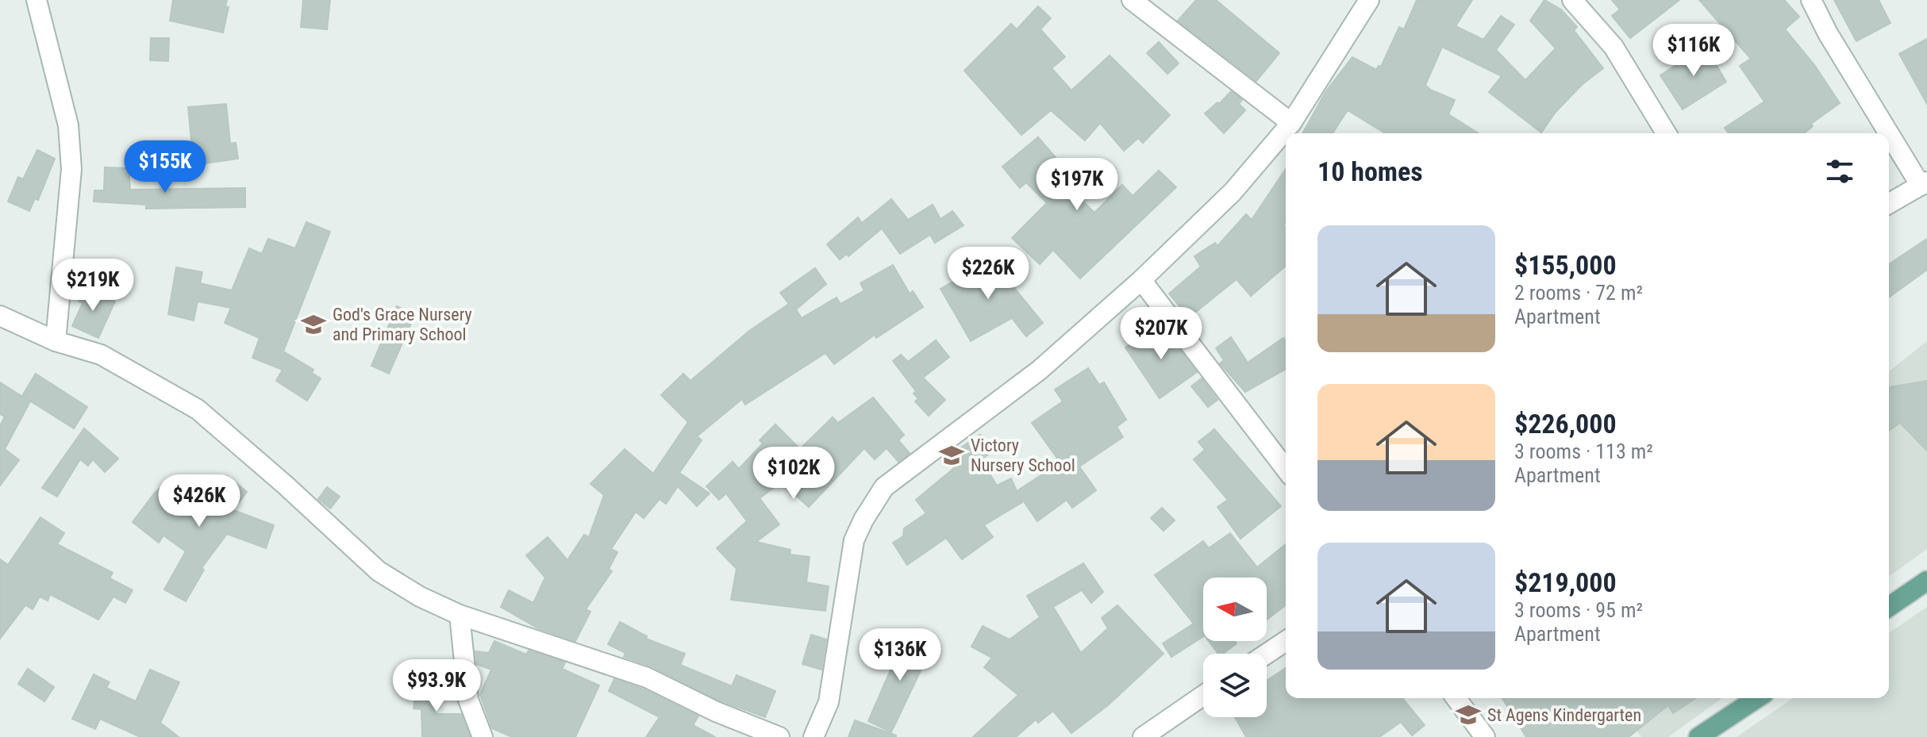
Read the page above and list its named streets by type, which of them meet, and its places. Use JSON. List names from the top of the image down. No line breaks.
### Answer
{"places":{"school or university":["God's Grace Nursery and Primary School","Victory Nursery School","St Agens Kindergarten"]},"north":"left","page":{"price":["$116K","$155K","$197K","$226K","$219K","$207K","$102K","$426K","$136K","$93.9K"],"heading":"10 homes","list":[{"name":"$155,000","note":"2 rooms · 72 m² · Apartment"},{"name":"$226,000","note":"3 rooms · 113 m² · Apartment"},{"name":"$219,000","note":"3 rooms · 95 m² · Apartment"}]}}
